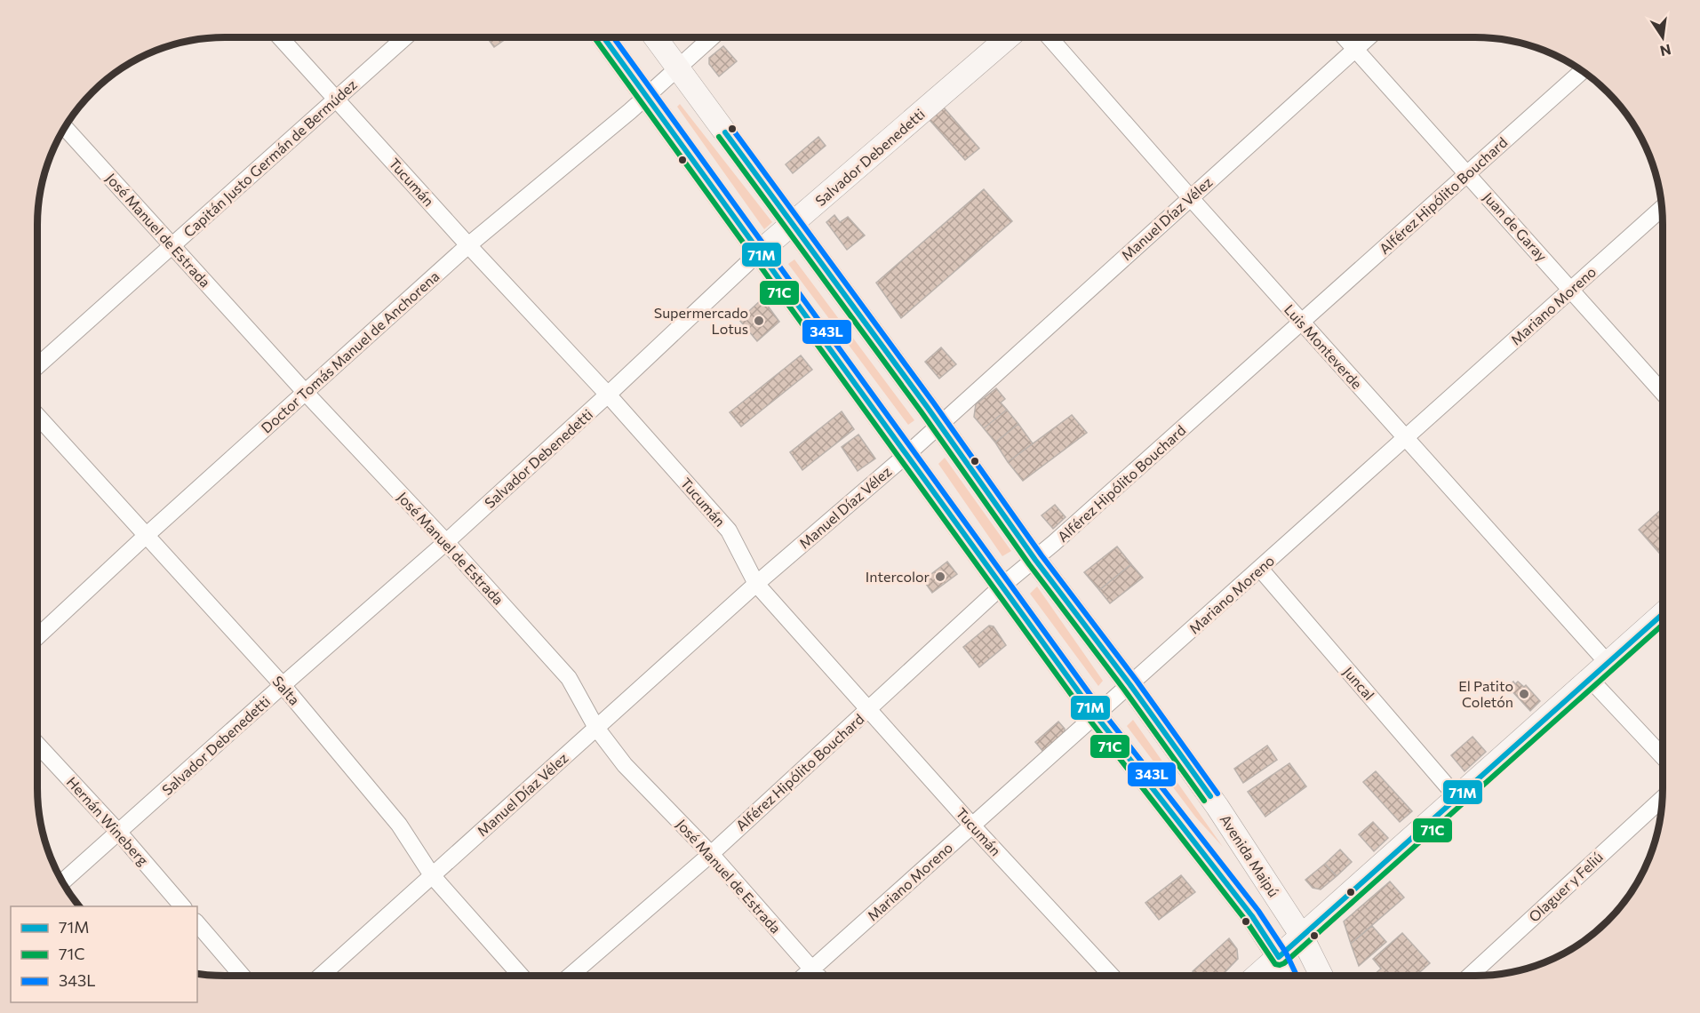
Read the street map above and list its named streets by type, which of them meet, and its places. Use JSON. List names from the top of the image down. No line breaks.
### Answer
{"streets":{"main road":["Salvador Debenedetti","Avenida Maipú"],"street":["Capitán Justo Germán de Bermúdez","Tucumán","Alférez Hipólito Bouchard","Manuel Díaz Vélez","Juan de Garay","José Manuel de Estrada","Mariano Moreno","Luis Monteverde","Doctor Tomás Manuel de Anchorena","Juncal","Salta","Hernán Wineberg","Olaguer y Feliú"]},"crossings":[["Salvador Debenedetti","Tucumán"],["Salvador Debenedetti","José Manuel de Estrada"],["Salvador Debenedetti","Salta"],["Salvador Debenedetti","Hernán Wineberg"],["Salvador Debenedetti","Avenida Maipú"],["Capitán Justo Germán de Bermúdez","Tucumán"],["Capitán Justo Germán de Bermúdez","José Manuel de Estrada"],["Tucumán","Alférez Hipólito Bouchard"],["Tucumán","Manuel Díaz Vélez"],["Tucumán","Mariano Moreno"],["Tucumán","Doctor Tomás Manuel de Anchorena"],["Alférez Hipólito Bouchard","Juan de Garay"],["Alférez Hipólito Bouchard","José Manuel de Estrada"],["Alférez Hipólito Bouchard","Luis Monteverde"],["Alférez Hipólito Bouchard","Avenida Maipú"],["Manuel Díaz Vélez","Juan de Garay"],["Manuel Díaz Vélez","José Manuel de Estrada"],["Manuel Díaz Vélez","Luis Monteverde"],["Manuel Díaz Vélez","Salta"],["Manuel Díaz Vélez","Avenida Maipú"],["Juan de Garay","Mariano Moreno"],["José Manuel de Estrada","Mariano Moreno"],["José Manuel de Estrada","Doctor Tomás Manuel de Anchorena"],["Mariano Moreno","Luis Monteverde"],["Mariano Moreno","Juncal"],["Mariano Moreno","Avenida Maipú"],["Doctor Tomás Manuel de Anchorena","Salta"],["Doctor Tomás Manuel de Anchorena","Avenida Maipú"]],"places":["Supermercado Lotus","Intercolor","El Patito Coletón"],"lines":["transit line 71M","transit line 71C","transit line 343L"],"legend":["71M","71C","343L"],"north":"bottom"}
